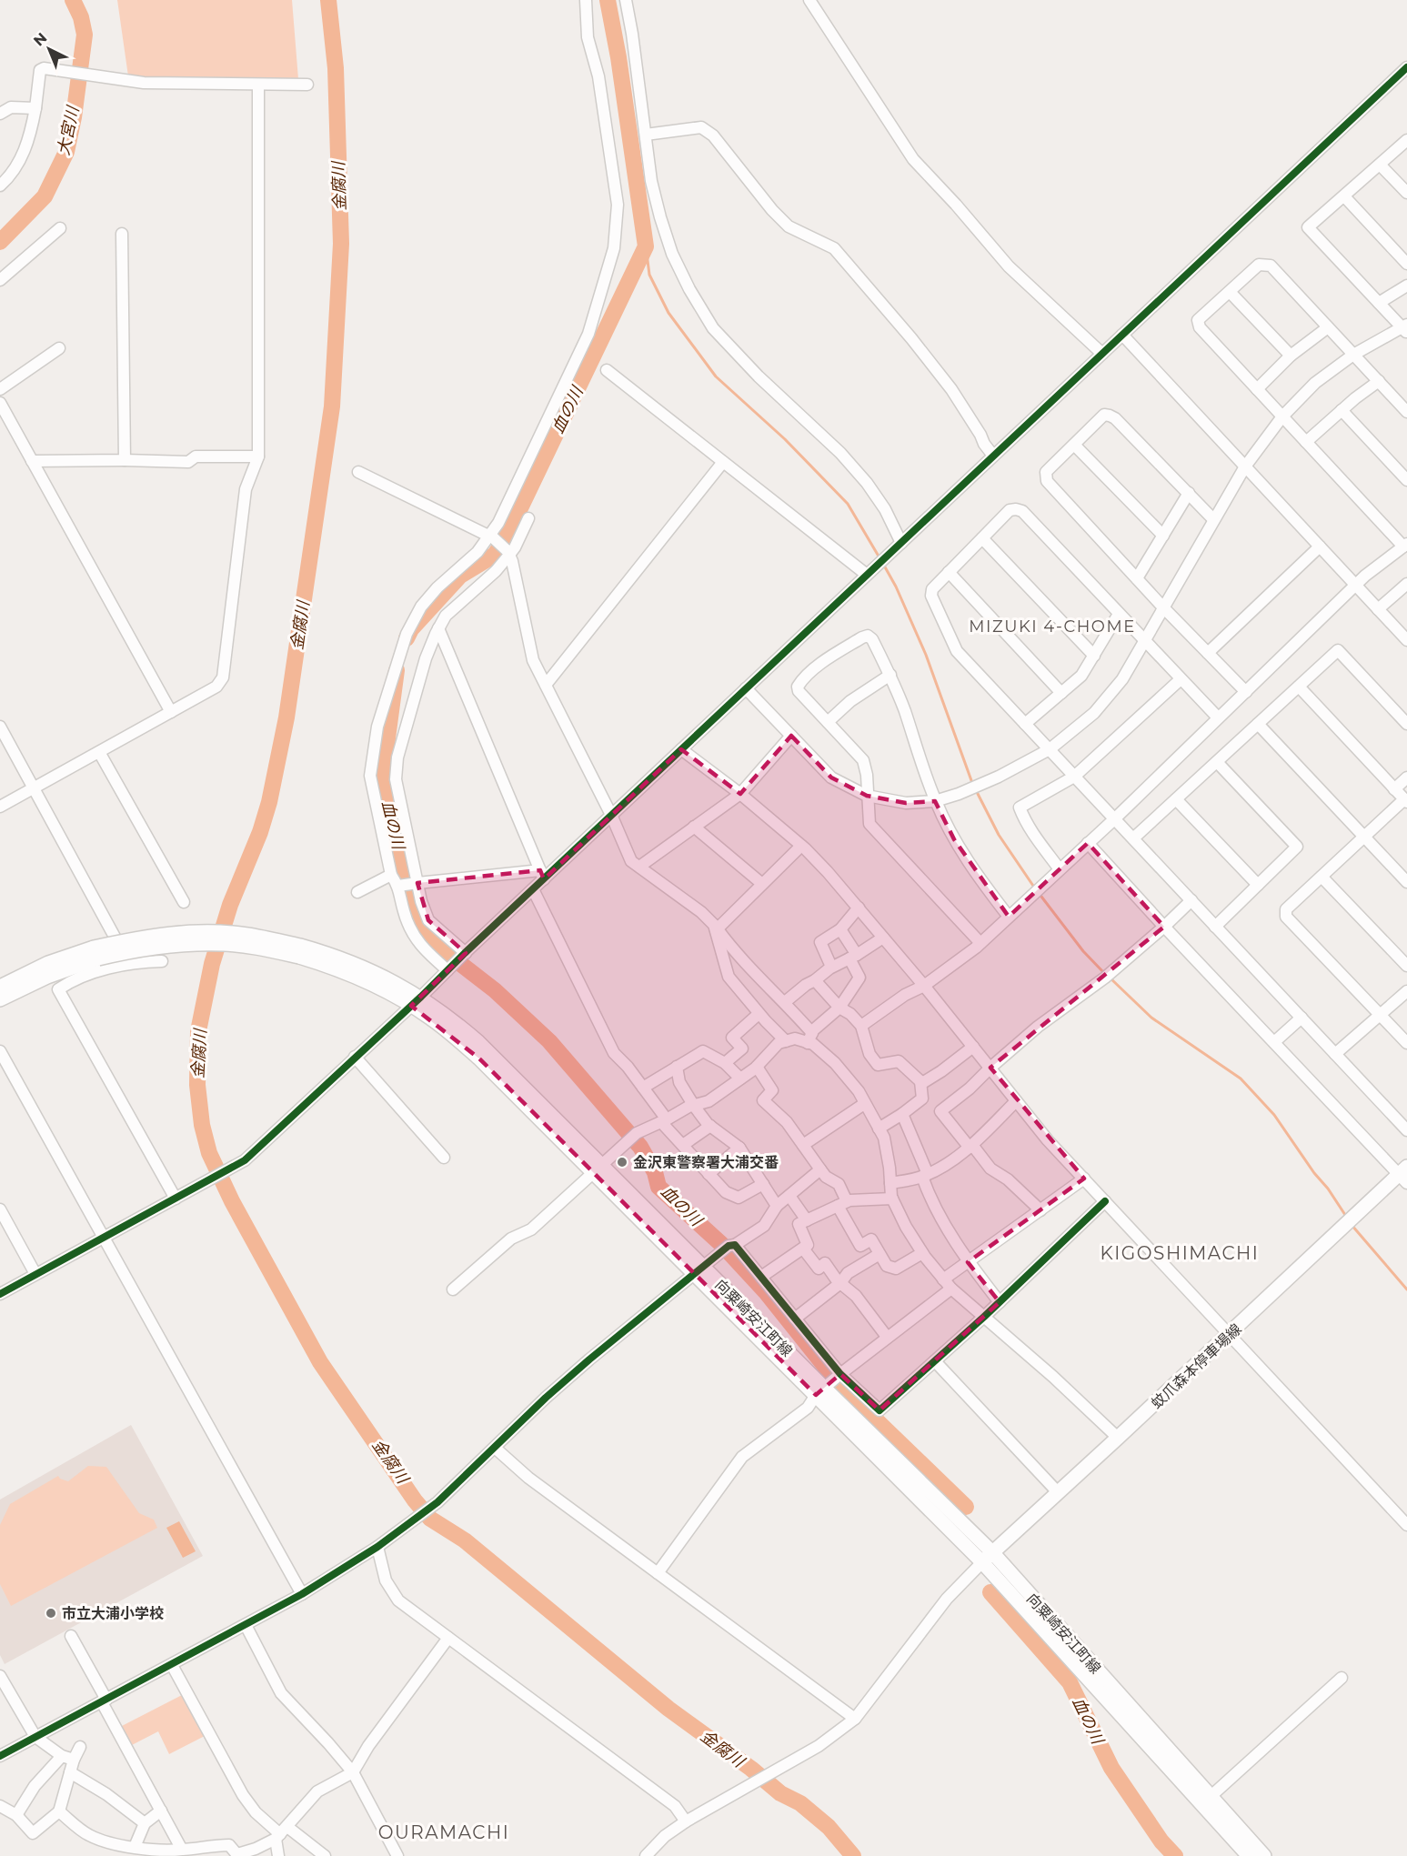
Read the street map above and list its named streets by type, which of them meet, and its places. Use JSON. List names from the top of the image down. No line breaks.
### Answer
{"streets":{"main road":["向粟崎安江町線","蚊爪森本停車場線"]},"crossings":[["向粟崎安江町線","蚊爪森本停車場線"]],"districts":["MIZUKI 4-CHOME","KIGOSHIMACHI","OURAMACHI"],"water":["大宮川","金腐川","血の川"],"places":["金沢東警察署大浦交番","市立大浦小学校"],"north":"top left"}
